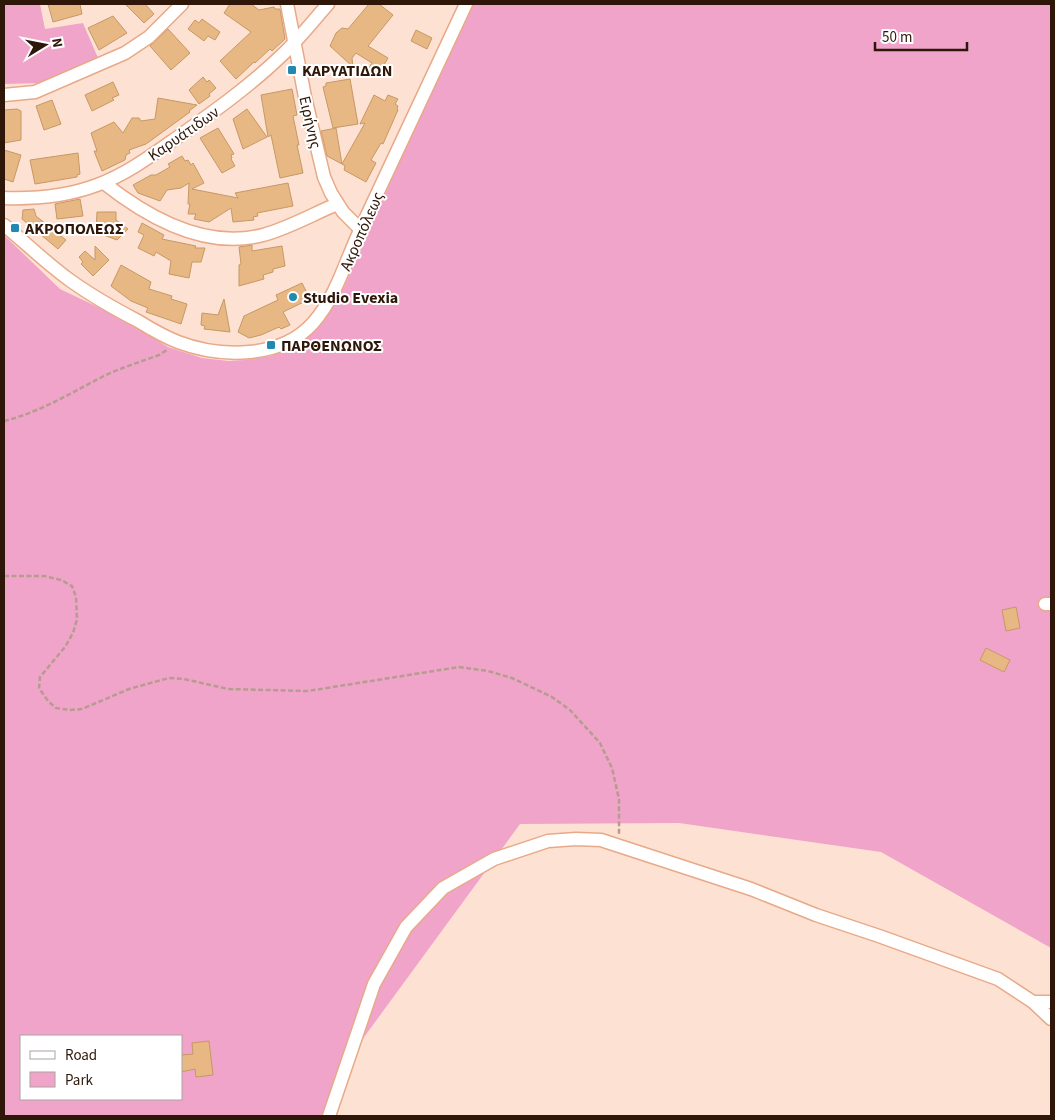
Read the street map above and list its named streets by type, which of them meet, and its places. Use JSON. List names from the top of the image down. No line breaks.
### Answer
{"streets":{"street":["Ειρήνης","Καρυάτιδων","Ακροπόλεως"]},"crossings":[["Ειρήνης","Καρυάτιδων"],["Ειρήνης","Ακροπόλεως"]],"places":{"transit":["ΚΑΡΥΑΤΙΔΩΝ","ΑΚΡΟΠΟΛΕΩΣ","ΠΑΡΘΕΝΩΝΟΣ"],"other":["Studio Evexia"]},"legend":["Road","Park"],"scale_bar":"50 m","north":"right"}
